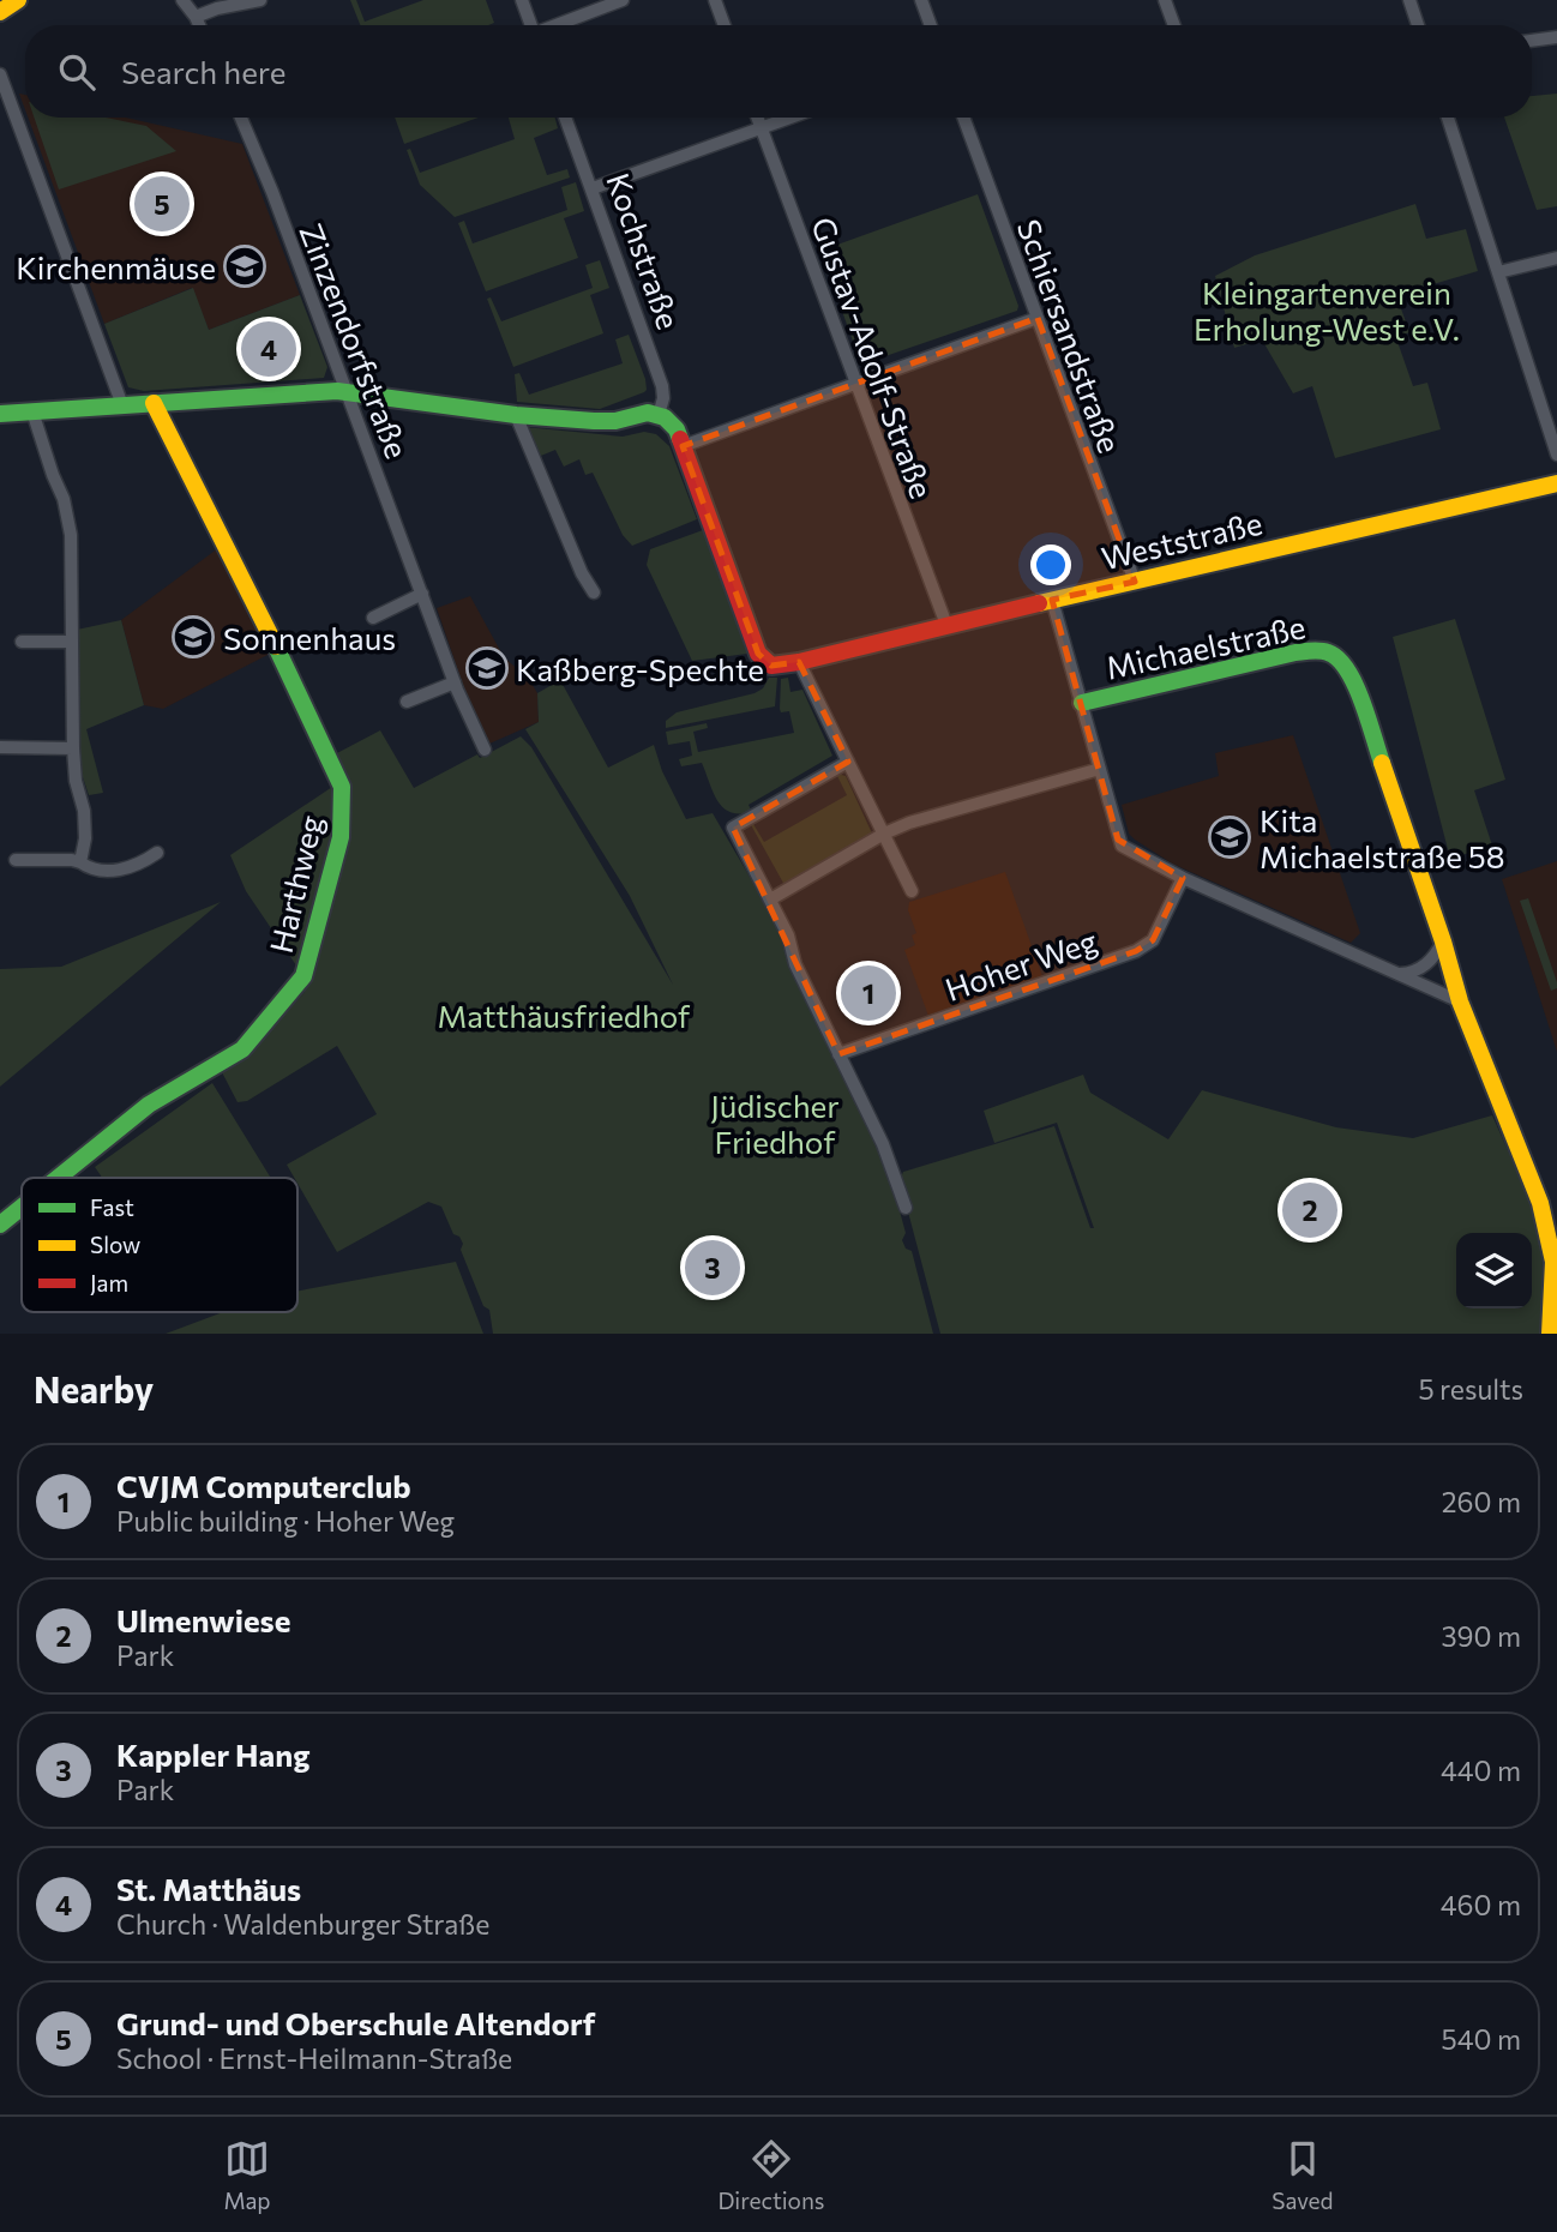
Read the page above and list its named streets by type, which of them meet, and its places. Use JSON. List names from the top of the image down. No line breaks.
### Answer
{"streets":{"street":["Kochstraße","Schiersandstraße","Zinzendorfstraße","Gustav-Adolf-Straße","Weststraße","Michaelstraße","Harthweg","Hoher Weg"]},"crossings":[["Kochstraße","Weststraße"],["Schiersandstraße","Weststraße"],["Gustav-Adolf-Straße","Weststraße"],["Weststraße","Michaelstraße"],["Michaelstraße","Hoher Weg"]],"parks":["Kleingartenverein Erholung-West e.V.","Matthäusfriedhof","Jüdischer Friedhof"],"places":{"school or university":["Kirchenmäuse","Sonnenhaus","Kaßberg-Spechte","Kita Michaelstraße 58"]},"legend":["Fast","Slow","Jam"],"page":{"search":"Search here","pins":["5","4","1","2","3"],"heading":["Nearby","5 results"],"list":[{"mark":"1","name":"CVJM Computerclub","note":"Public building · Hoher Weg","value":"260 m"},{"mark":"2","name":"Ulmenwiese","note":"Park","value":"390 m"},{"mark":"3","name":"Kappler Hang","note":"Park","value":"440 m"},{"mark":"4","name":"St. Matthäus","note":"Church · Waldenburger Straße","value":"460 m"},{"mark":"5","name":"Grund- und Oberschule Altendorf","note":"School · Ernst-Heilmann-Straße","value":"540 m"}],"nav":["Map","Directions","Saved"]}}
